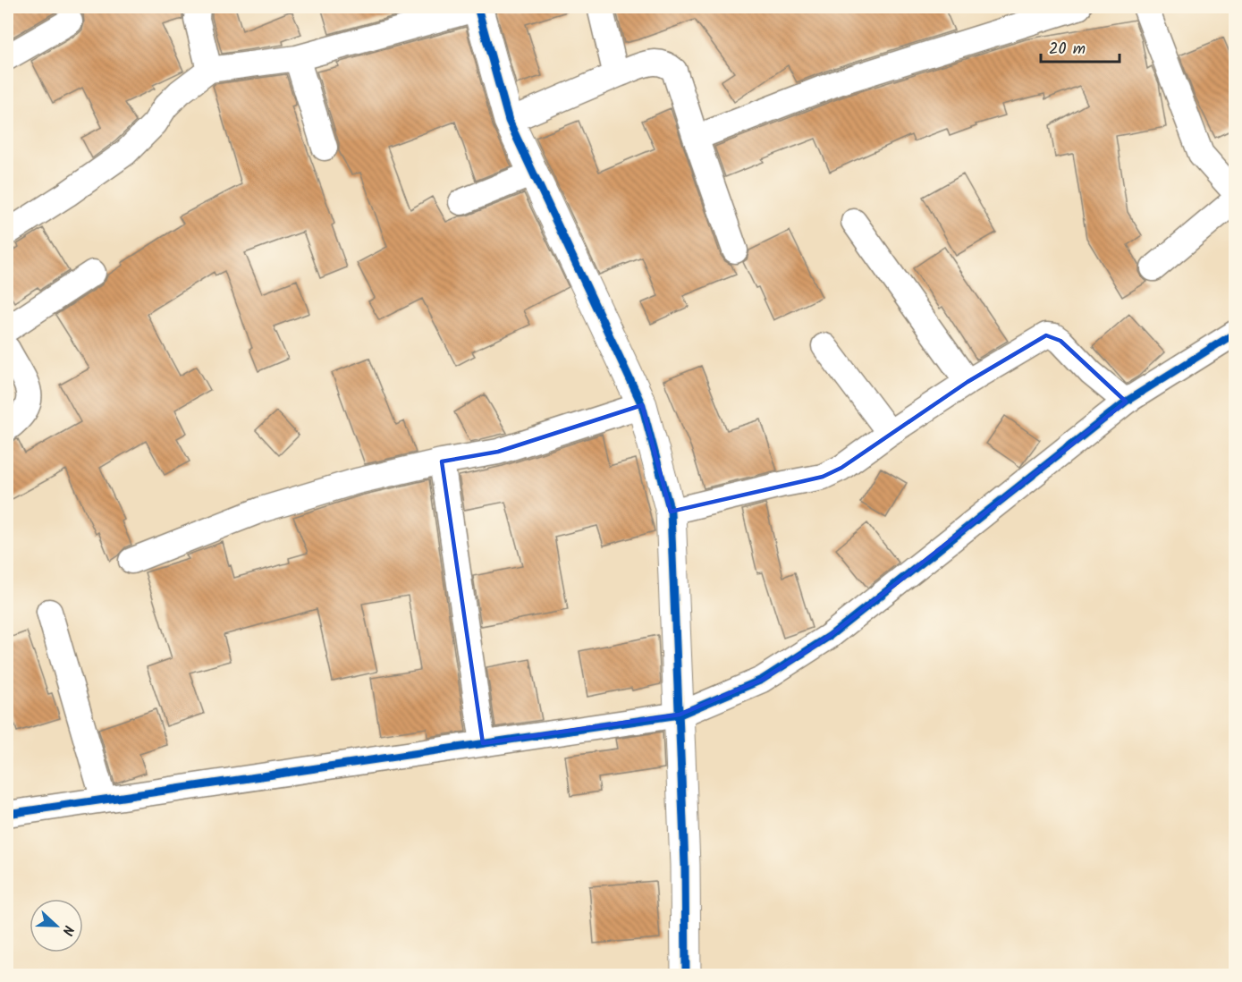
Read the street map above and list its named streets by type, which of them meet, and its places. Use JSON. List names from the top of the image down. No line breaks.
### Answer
{"scale_bar":"20 m","north":"right"}
